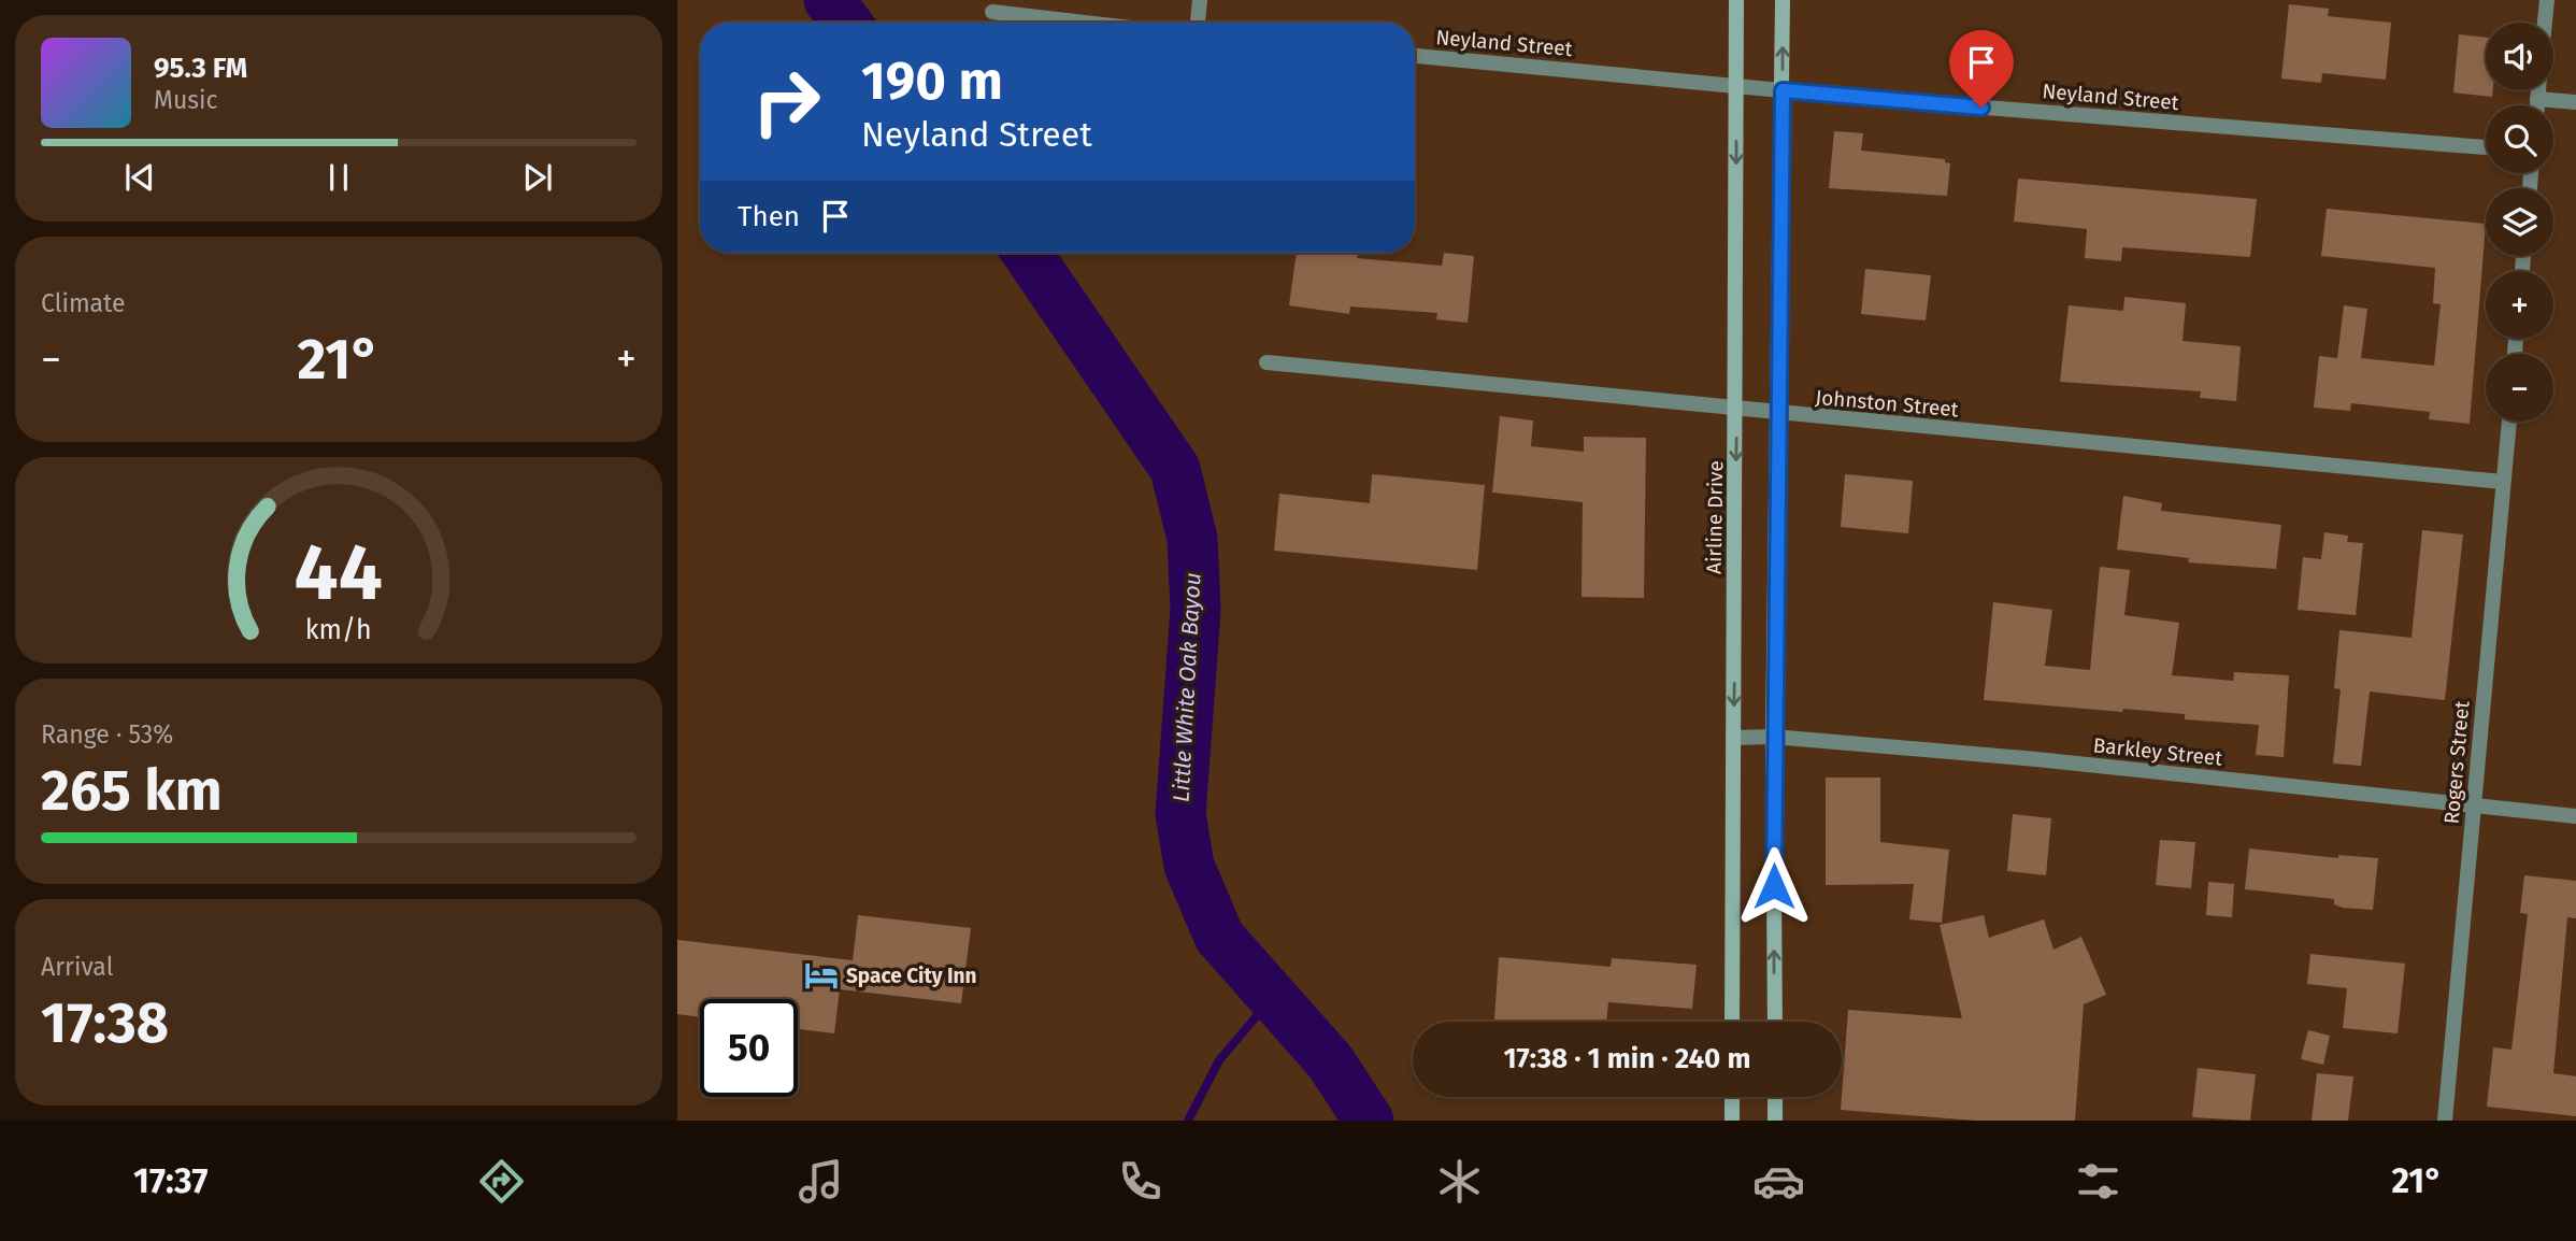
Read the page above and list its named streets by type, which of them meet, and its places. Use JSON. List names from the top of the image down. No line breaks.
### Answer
{"streets":{"main road":["Airline Drive"],"street":["Neyland Street","Johnston Street","Barkley Street","Rogers Street"]},"crossings":[["Neyland Street","Airline Drive"],["Johnston Street","Airline Drive"],["Johnston Street","Rogers Street"],["Airline Drive","Barkley Street"],["Barkley Street","Rogers Street"]],"water":["Little White Oak Bayou"],"places":{"hotel":["Space City Inn"]},"page":{"map_buttons":["+","−"],"turn":["190 m","Neyland Street"],"song":["95.3 FM","Music"],"then":"Then","tile":["Climate",["Range · 53%","265 km"],["Arrival","17:38"]],"heat":["−","21°","+"],"limit":"50","trip":"17:38 · 1 min · 240 m","tabs":["17:37","21°"],"gauge":["44","km/h"]}}
